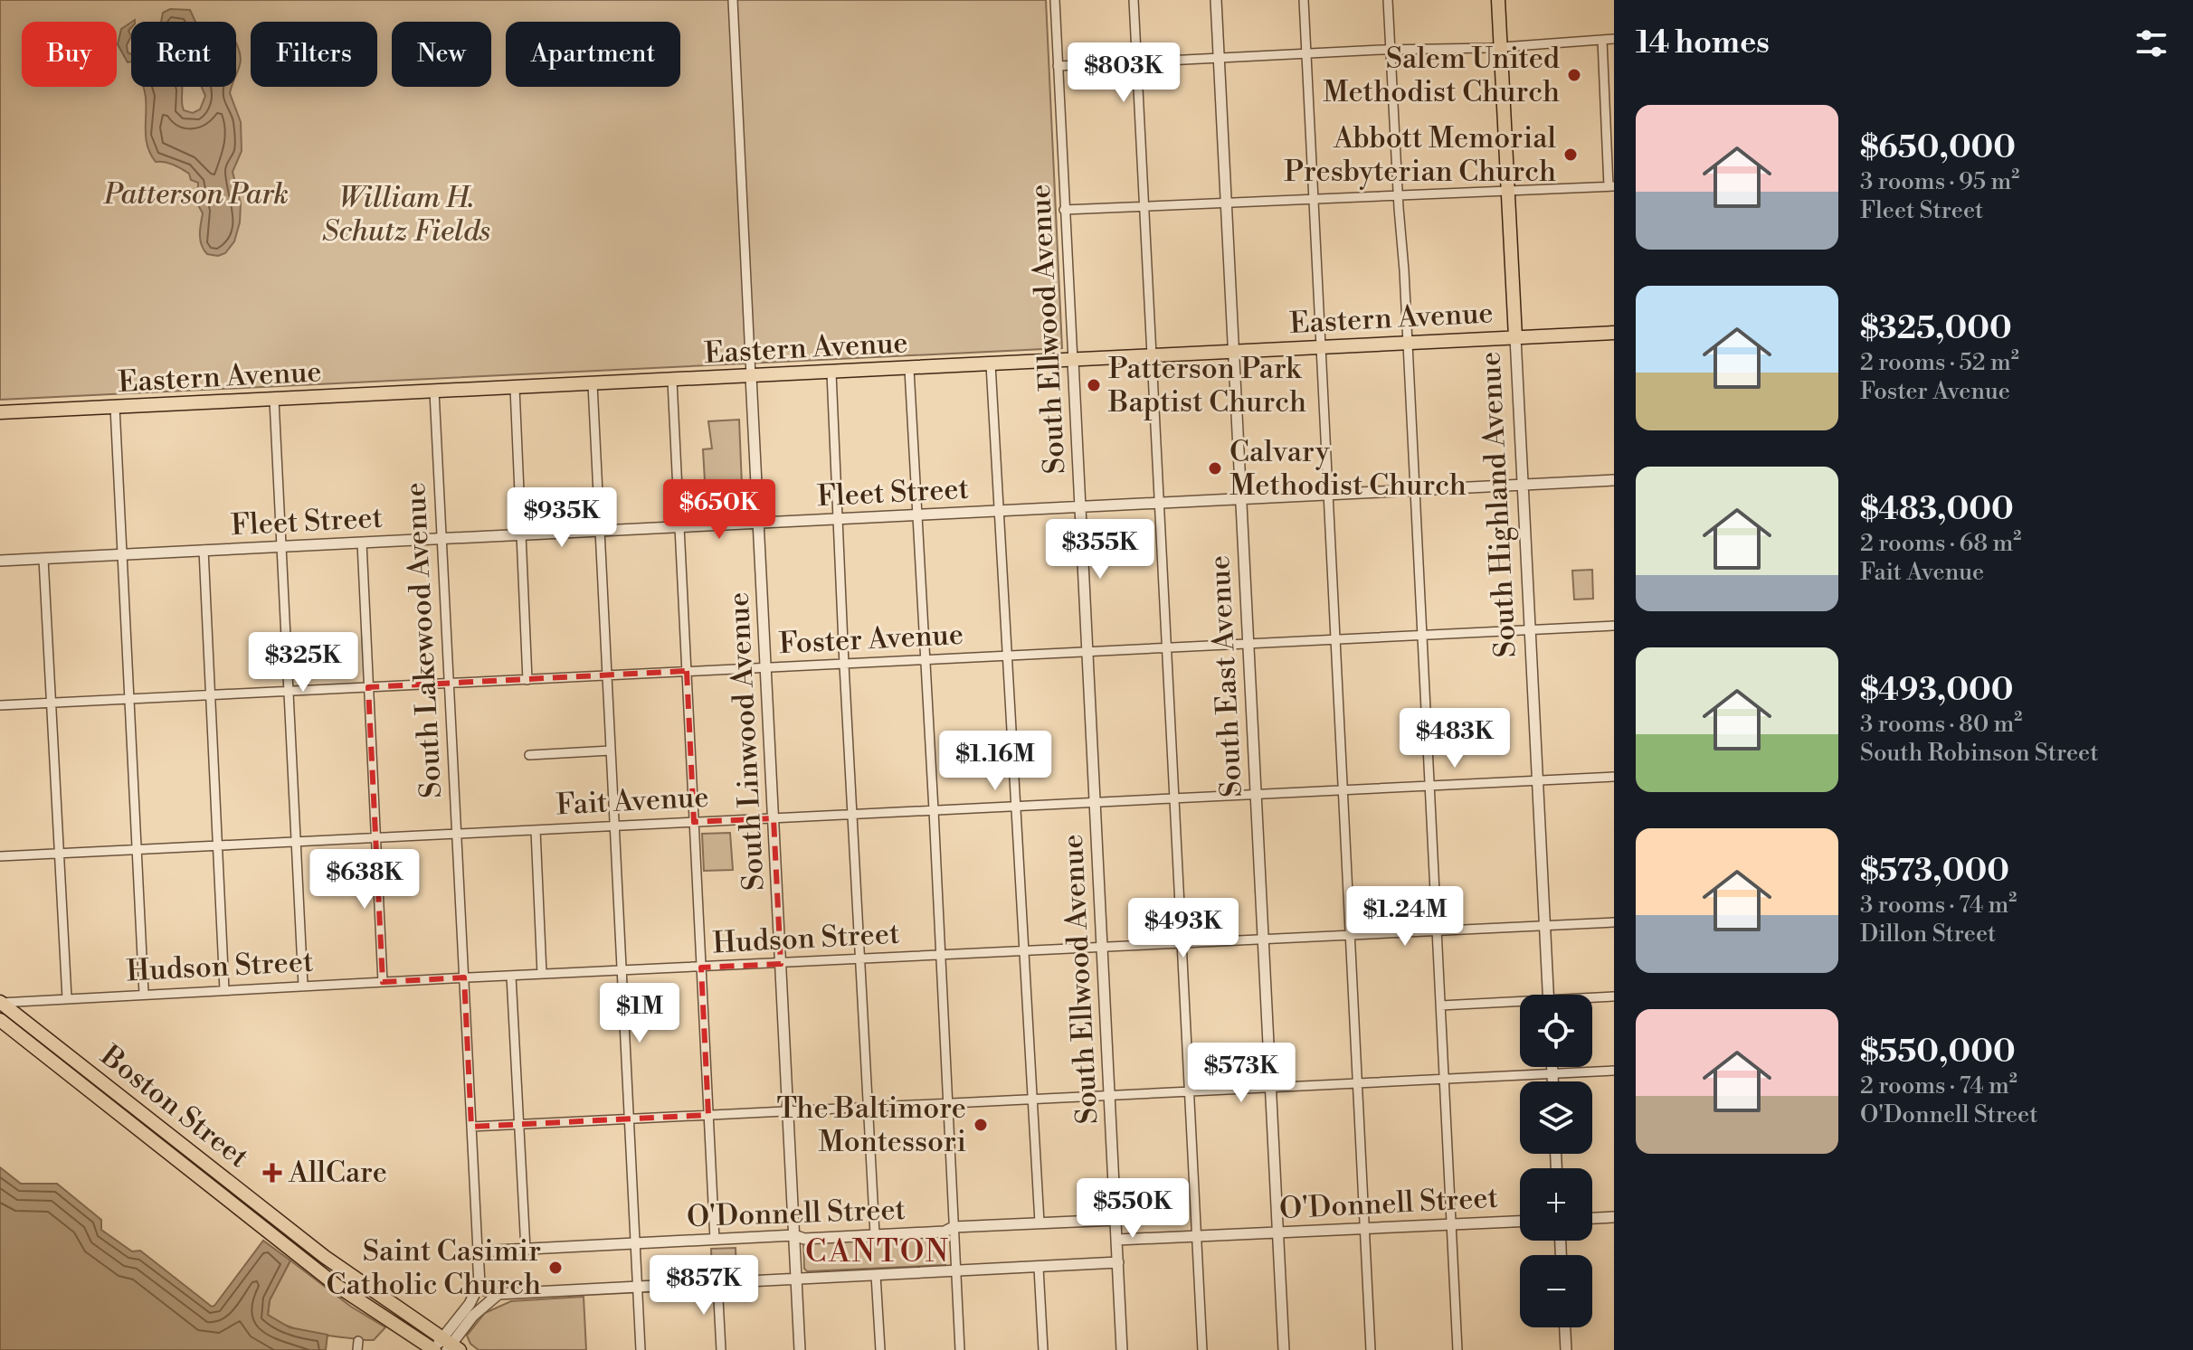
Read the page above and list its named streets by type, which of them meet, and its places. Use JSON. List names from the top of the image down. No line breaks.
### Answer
{"streets":{"main road":["Eastern Avenue","South Highland Avenue","Boston Street"],"street":["South Ellwood Avenue","Fleet Street","Foster Avenue","South Lakewood Avenue","South East Avenue","South Linwood Avenue","Fait Avenue","Hudson Street","O'Donnell Street"]},"crossings":[["Eastern Avenue","South Ellwood Avenue"],["Eastern Avenue","South Highland Avenue"],["Eastern Avenue","South Lakewood Avenue"],["Eastern Avenue","South East Avenue"],["Eastern Avenue","South Linwood Avenue"],["South Ellwood Avenue","Fleet Street"],["South Ellwood Avenue","Foster Avenue"],["South Ellwood Avenue","Fait Avenue"],["South Ellwood Avenue","Hudson Street"],["South Ellwood Avenue","O'Donnell Street"],["Fleet Street","South Highland Avenue"],["Fleet Street","South Lakewood Avenue"],["Fleet Street","South East Avenue"],["Fleet Street","South Linwood Avenue"],["South Highland Avenue","Foster Avenue"],["South Highland Avenue","Fait Avenue"],["South Highland Avenue","Hudson Street"],["Foster Avenue","South Lakewood Avenue"],["Foster Avenue","South East Avenue"],["Foster Avenue","South Linwood Avenue"],["South Lakewood Avenue","Fait Avenue"],["South Lakewood Avenue","Hudson Street"],["South Lakewood Avenue","O'Donnell Street"],["South East Avenue","Fait Avenue"],["South East Avenue","Hudson Street"],["South East Avenue","O'Donnell Street"],["South Linwood Avenue","Fait Avenue"],["South Linwood Avenue","Hudson Street"],["South Linwood Avenue","O'Donnell Street"],["Hudson Street","Boston Street"]],"districts":["CANTON"],"parks":["Patterson Park","William H. Schutz Fields"],"places":{"other":["Salem United Methodist Church","Abbott Memorial Presbyterian Church","Patterson Park Baptist Church","Calvary Methodist Church","The Baltimore Montessori","Saint Casimir Catholic Church"],"health":["AllCare"]},"page":{"heading":"14 homes","chip":["Buy","Rent","Filters","New","Apartment"],"price":["$803K","$650K","$935K","$355K","$325K","$483K","$1.16M","$638K","$1.24M","$493K","$1M","$573K","$550K","$857K"],"list":[{"name":"$650,000","note":"3 rooms · 95 m² · Fleet Street"},{"name":"$325,000","note":"2 rooms · 52 m² · Foster Avenue"},{"name":"$483,000","note":"2 rooms · 68 m² · Fait Avenue"},{"name":"$493,000","note":"3 rooms · 80 m² · South Robinson Street"},{"name":"$573,000","note":"3 rooms · 74 m² · Dillon Street"},{"name":"$550,000","note":"2 rooms · 74 m² · O'Donnell Street"}],"map_buttons":["+","−"]}}
